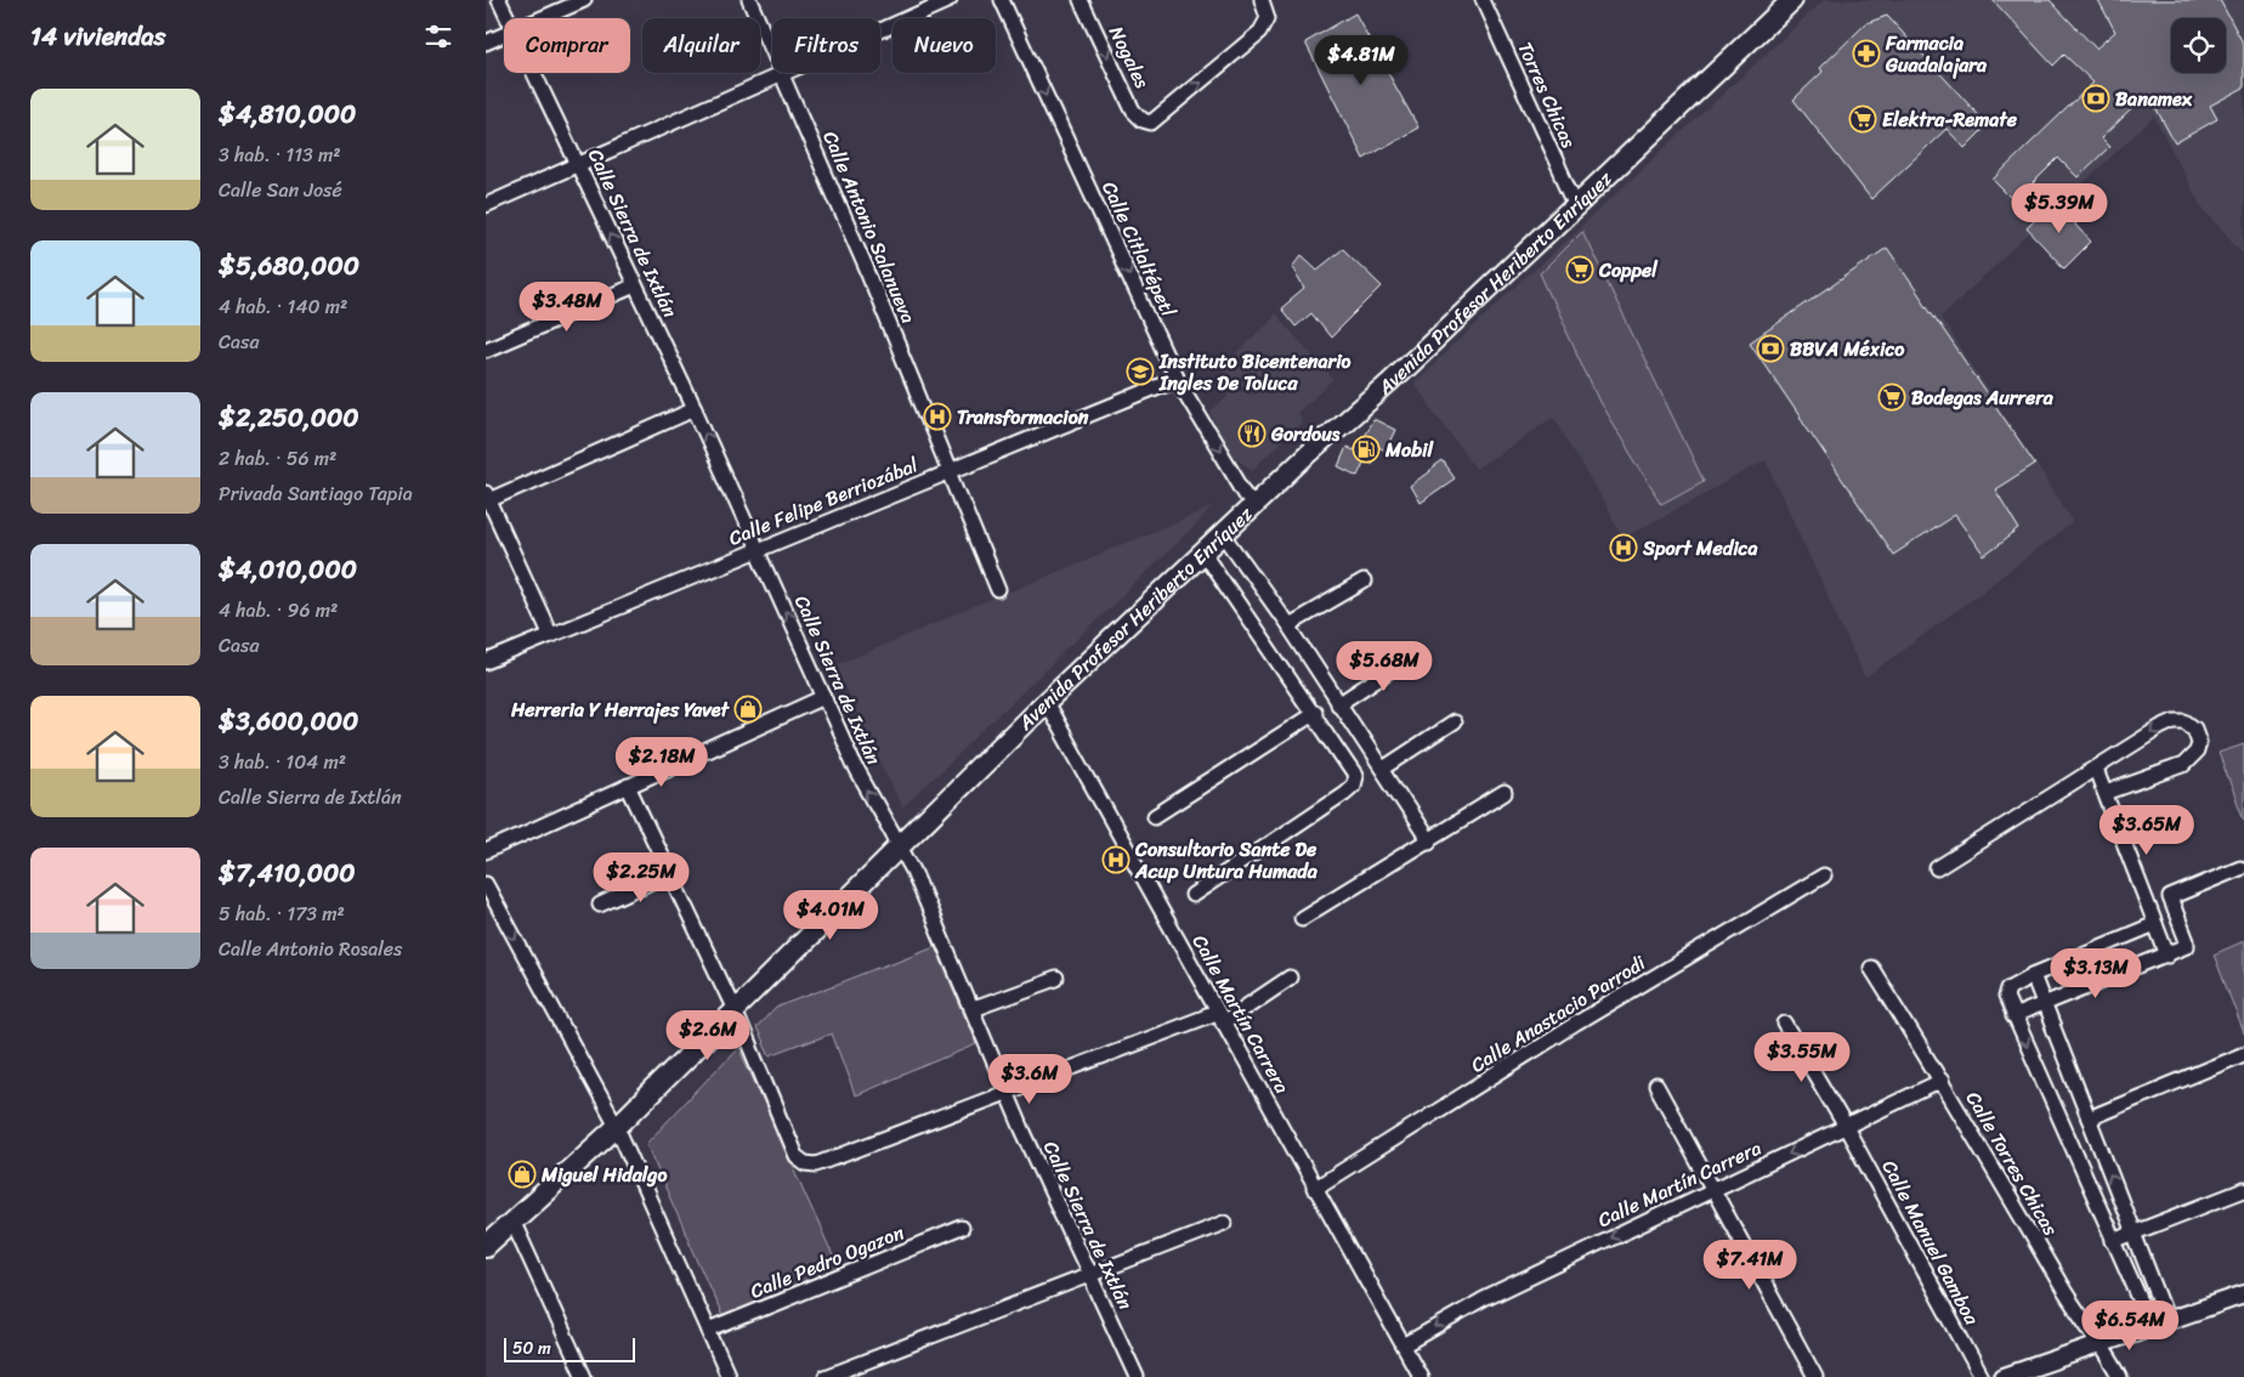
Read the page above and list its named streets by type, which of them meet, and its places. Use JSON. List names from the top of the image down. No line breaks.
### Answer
{"streets":{"main road":["Avenida Profesor Heriberto Enríquez"],"street":["Nogales","Torres Chicas","Calle Antonio Salanueva","Calle Sierra de Ixtlán","Calle Citlaltépetl","Calle Felipe Berriozábal","Calle Martín Carrera","Calle Anastacio Parrodi","Calle Torres Chicas","Calle Manuel Gamboa","Calle Pedro Ogazon"]},"crossings":[["Torres Chicas","Avenida Profesor Heriberto Enríquez"],["Calle Antonio Salanueva","Calle Felipe Berriozábal"],["Calle Sierra de Ixtlán","Avenida Profesor Heriberto Enríquez"],["Calle Sierra de Ixtlán","Calle Felipe Berriozábal"],["Calle Citlaltépetl","Avenida Profesor Heriberto Enríquez"],["Calle Citlaltépetl","Calle Felipe Berriozábal"],["Avenida Profesor Heriberto Enríquez","Calle Martín Carrera"],["Calle Martín Carrera","Calle Anastacio Parrodi"],["Calle Martín Carrera","Calle Torres Chicas"],["Calle Martín Carrera","Calle Manuel Gamboa"]],"one_way":["Calle Sierra de Ixtlán","Calle Citlaltépetl","Calle Martín Carrera"],"places":{"pharmacy":["Farmacia Guadalajara"],"bank":["Banamex","BBVA México"],"supermarket":["Elektra-Remate","Coppel","Bodegas Aurrera"],"school or university":["Instituto Bicentenario Ingles De Toluca"],"hospital":["Transformacion","Sport Medica","Consultorio Sante De Acup Untura Humada"],"restaurant":["Gordous"],"fuel station":["Mobil"],"shop":["Herreria Y Herrajes Yavet","Miguel Hidalgo"]},"scale_bar":"50 m","page":{"heading":"14 viviendas","chip":["Comprar","Alquilar","Filtros","Nuevo"],"price":["$4.81M","$5.39M","$3.48M","$5.68M","$2.18M","$3.65M","$2.25M","$4.01M","$3.13M","$2.6M","$3.55M","$3.6M","$7.41M","$6.54M"],"list":[{"name":"$4,810,000","note":"3 hab. · 113 m² · Calle San José"},{"name":"$5,680,000","note":"4 hab. · 140 m² · Casa"},{"name":"$2,250,000","note":"2 hab. · 56 m² · Privada Santiago Tapia"},{"name":"$4,010,000","note":"4 hab. · 96 m² · Casa"},{"name":"$3,600,000","note":"3 hab. · 104 m² · Calle Sierra de Ixtlán"},{"name":"$7,410,000","note":"5 hab. · 173 m² · Calle Antonio Rosales"}],"scale":"50 m"}}
